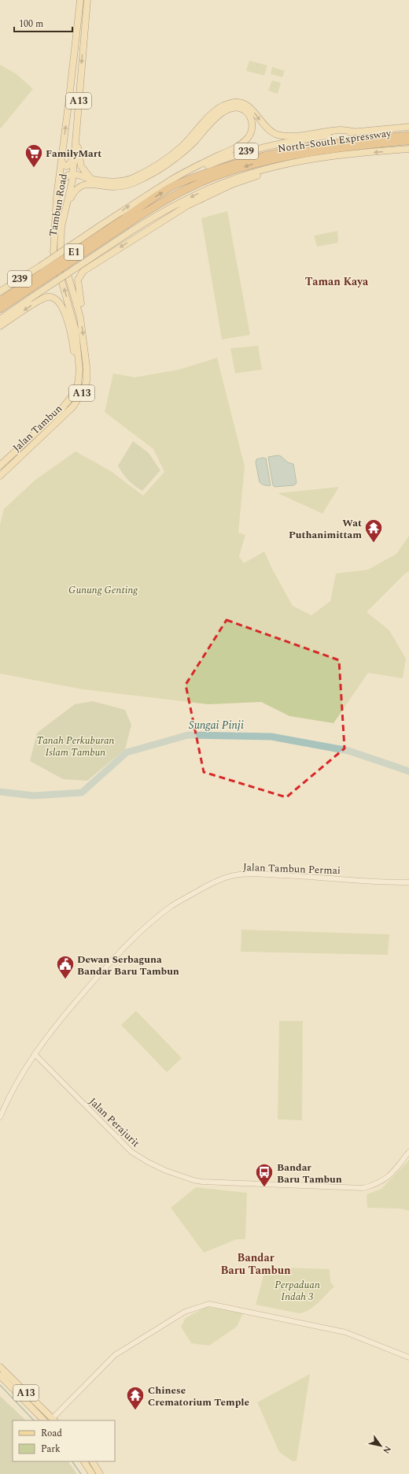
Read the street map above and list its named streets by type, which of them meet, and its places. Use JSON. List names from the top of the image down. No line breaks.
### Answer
{"streets":{"highway":["North–South Expressway","E1"],"main road":["A13","239","Tambun Road","Jalan Tambun"],"street":["Jalan Tambun Permai","Jalan Perajurit"]},"crossings":[["A13","Tambun Road"],["Tambun Road","Jalan Tambun"],["Jalan Tambun Permai","Jalan Perajurit"]],"one_way":["Jalan Tambun"],"districts":["Taman Kaya","Bandar Baru Tambun"],"water":["Sungai Pinji"],"parks":["Gunung Genting","Tanah Perkuburan Islam Tambun","Perpaduan Indah 3"],"places":{"supermarket":["FamilyMart"],"temple":["Wat Puthanimittam","Chinese Crematorium Temple"],"public building":["Dewan Serbaguna Bandar Baru Tambun"],"bus stop":["Bandar Baru Tambun"]},"legend":["Road","Park"],"scale_bar":"100 m","north":"bottom right"}
